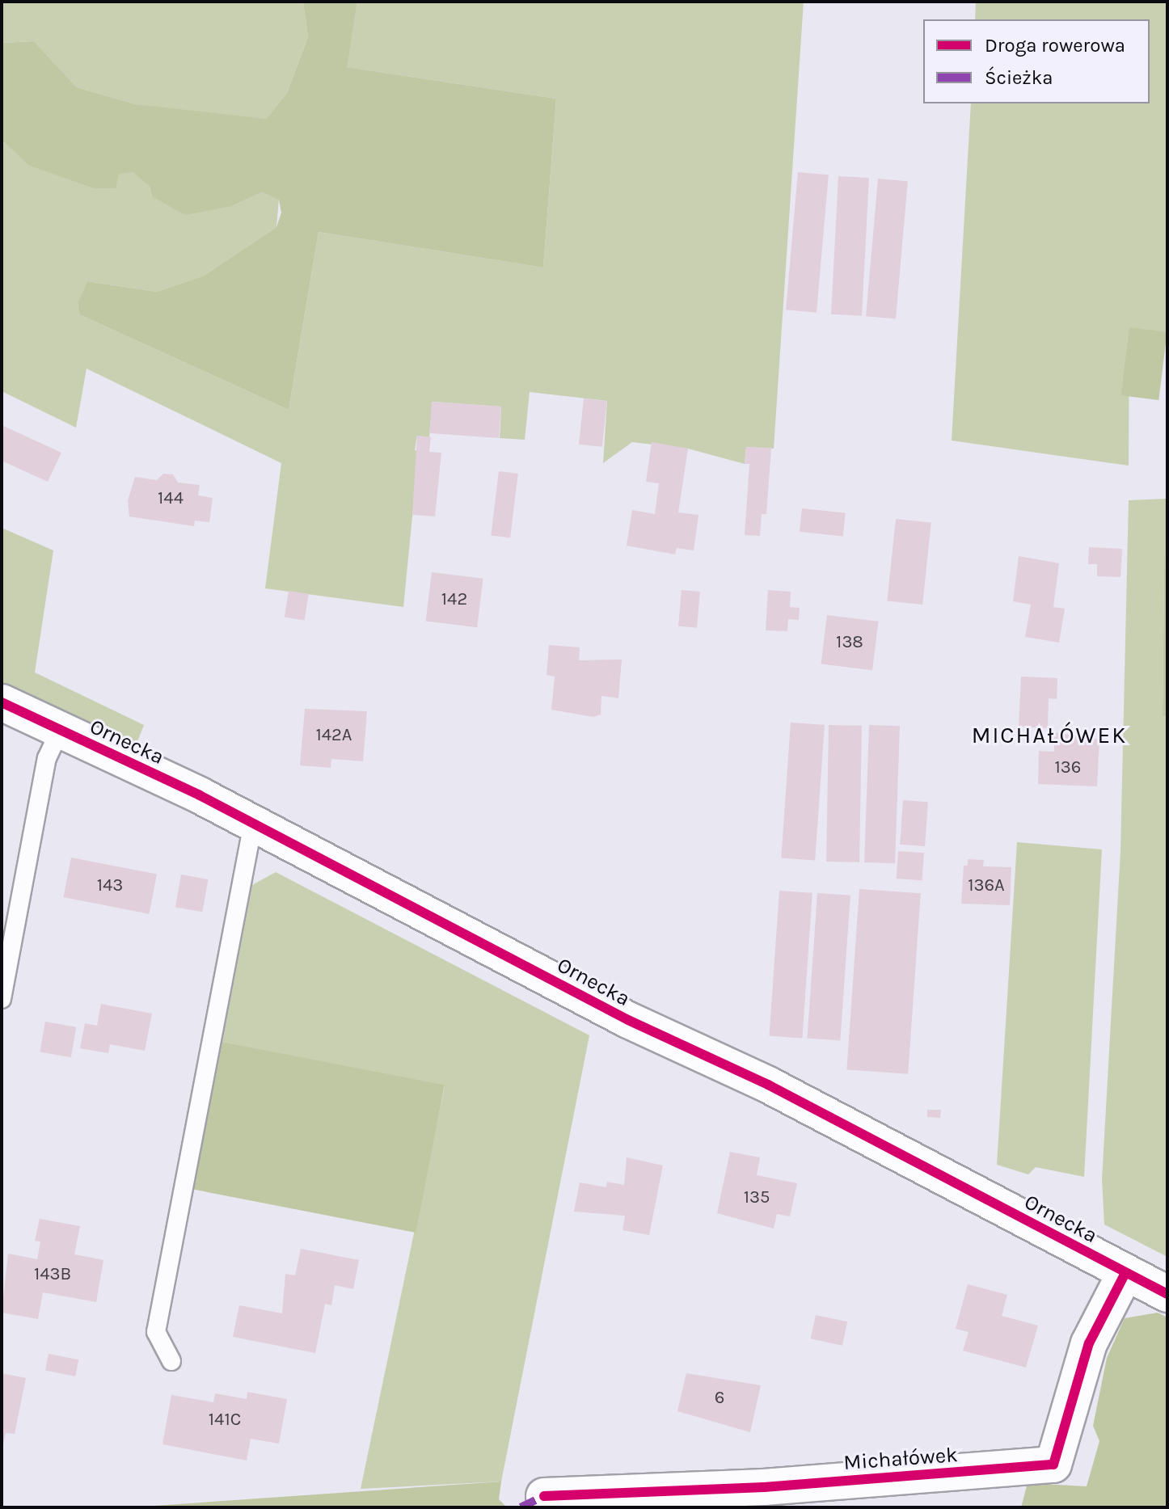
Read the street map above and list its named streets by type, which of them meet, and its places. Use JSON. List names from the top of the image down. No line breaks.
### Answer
{"streets":{"street":["Ornecka","Michałówek"]},"crossings":[["Ornecka","Michałówek"]],"districts":["MICHAŁÓWEK"],"house_numbers":["144","142","138","142A","136","143","136A","135","143B","6","141C"],"legend":["Droga rowerowa","Ścieżka"]}
